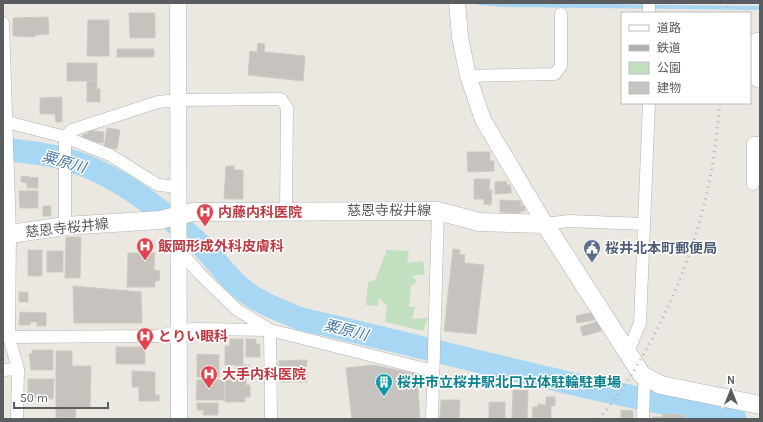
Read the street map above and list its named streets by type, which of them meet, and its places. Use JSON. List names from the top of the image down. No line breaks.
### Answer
{"streets":{"main road":["慈恩寺桜井線"]},"water":["粟原川"],"places":{"hospital":["内藤内科医院","飯岡形成外科皮膚科","とりい眼科","大手内科医院"],"public building":["桜井北本町郵便局"],"building":["桜井市立桜井駅北口立体駐輪駐車場"]},"legend":["道路","鉄道","公園","建物"],"scale_bar":"50 m","north":"top"}
